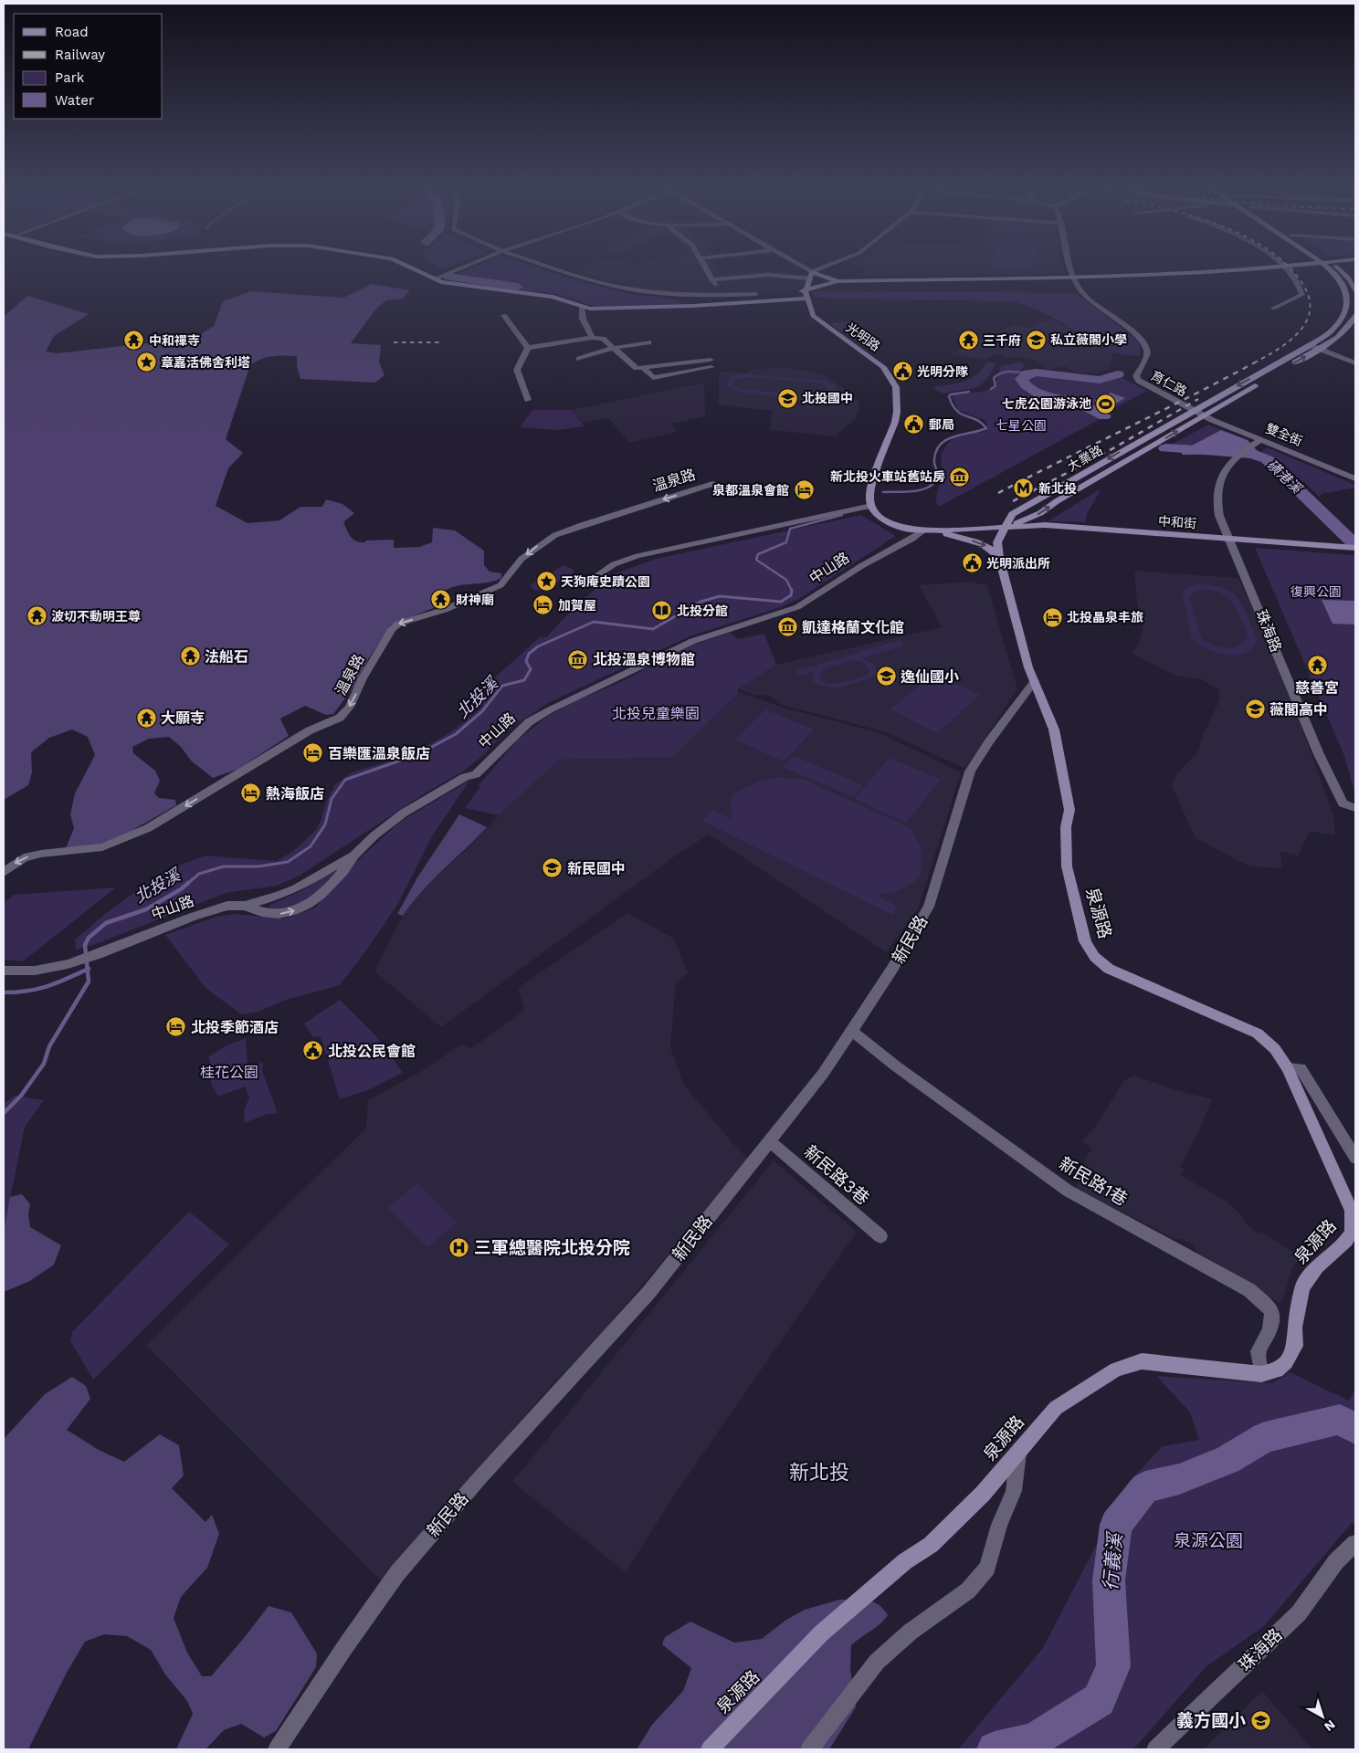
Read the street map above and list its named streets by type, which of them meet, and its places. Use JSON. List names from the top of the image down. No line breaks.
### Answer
{"streets":{"street":["光明路","育仁路","雙全街","大業路","溫泉路","中和街","中山路","珠海路","泉源路","新民路","新民路3巷","新民路1巷"]},"crossings":[["育仁路","雙全街"],["育仁路","大業路"],["雙全街","大業路"],["雙全街","珠海路"],["大業路","中和街"],["大業路","泉源路"],["中和街","珠海路"],["中和街","泉源路"],["泉源路","新民路"],["泉源路","新民路1巷"],["新民路","新民路3巷"],["新民路","新民路1巷"]],"one_way":["溫泉路"],"districts":["新北投"],"water":["磺港溪","北投溪","行義溪"],"parks":["七星公園","復興公園","北投兒童樂園","桂花公園","泉源公園"],"places":{"school or university":["私立薇閣小學","北投國中","逸仙國小","薇閣高中","新民國中","義方國小"],"temple":["中和禪寺","三千府","財神廟","波切不動明王尊","法船石","慈善宮","大願寺"],"place":["章嘉活佛舍利塔","天狗庵史蹟公園"],"public building":["光明分隊","郵局","光明派出所","北投公民會館"],"sports":["七虎公園游泳池"],"museum":["新北投火車站舊站房","凱達格蘭文化館","北投溫泉博物館"],"metro station":["新北投"],"hotel":["泉都溫泉會館","加賀屋","北投晶泉丰旅","百樂匯溫泉飯店","熱海飯店","北投季節酒店"],"library":["北投分館"],"hospital":["三軍總醫院北投分院"]},"legend":["Road","Railway","Park","Water"],"north":"bottom right"}
